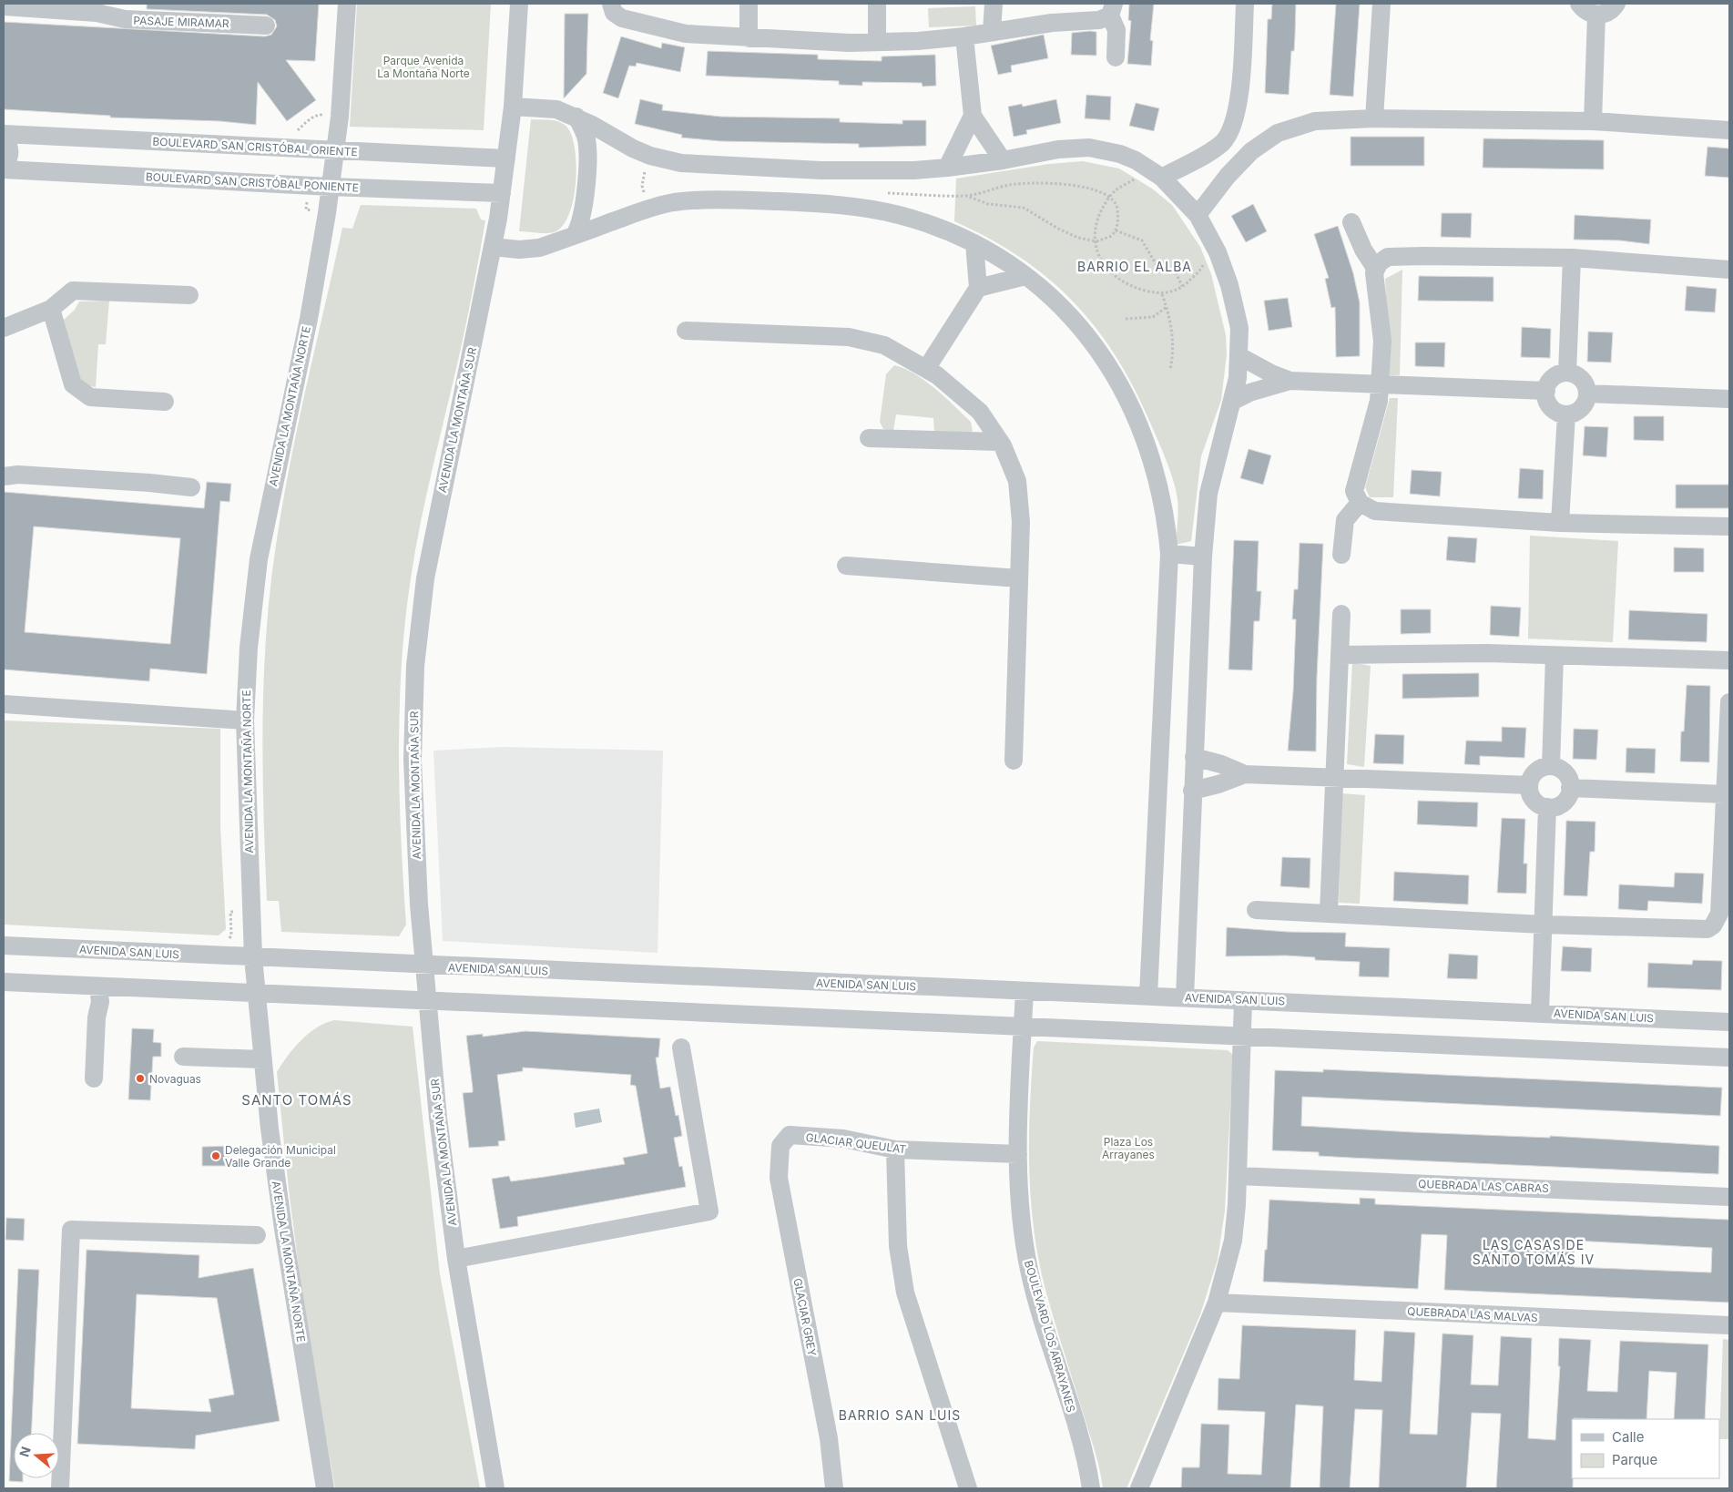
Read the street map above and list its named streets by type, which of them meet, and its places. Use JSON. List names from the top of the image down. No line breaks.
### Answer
{"streets":{"street":["PASAJE MIRAMAR","BOULEVARD SAN CRISTÓBAL ORIENTE","BOULEVARD SAN CRISTÓBAL PONIENTE","AVENIDA LA MONTAÑA NORTE","AVENIDA LA MONTAÑA SUR","AVENIDA SAN LUIS","GLACIAR QUEULAT","QUEBRADA LAS CABRAS","QUEBRADA LAS MALVAS","GLACIAR GREY","BOULEVARD LOS ARRAYANES"]},"crossings":[["BOULEVARD SAN CRISTÓBAL ORIENTE","AVENIDA LA MONTAÑA NORTE"],["BOULEVARD SAN CRISTÓBAL ORIENTE","AVENIDA LA MONTAÑA SUR"],["BOULEVARD SAN CRISTÓBAL PONIENTE","AVENIDA LA MONTAÑA NORTE"],["BOULEVARD SAN CRISTÓBAL PONIENTE","AVENIDA LA MONTAÑA SUR"],["AVENIDA LA MONTAÑA NORTE","AVENIDA SAN LUIS"],["AVENIDA LA MONTAÑA SUR","AVENIDA SAN LUIS"],["AVENIDA SAN LUIS","BOULEVARD LOS ARRAYANES"],["GLACIAR QUEULAT","GLACIAR GREY"],["GLACIAR QUEULAT","BOULEVARD LOS ARRAYANES"]],"districts":["BARRIO EL ALBA","SANTO TOMÁS","LAS CASAS DE SANTO TOMÁS IV","BARRIO SAN LUIS"],"parks":["Parque Avenida La Montaña Norte","Plaza Los Arrayanes"],"places":["Novaguas","Delegación Municipal Valle Grande"],"legend":["Calle","Parque"],"north":"left"}
